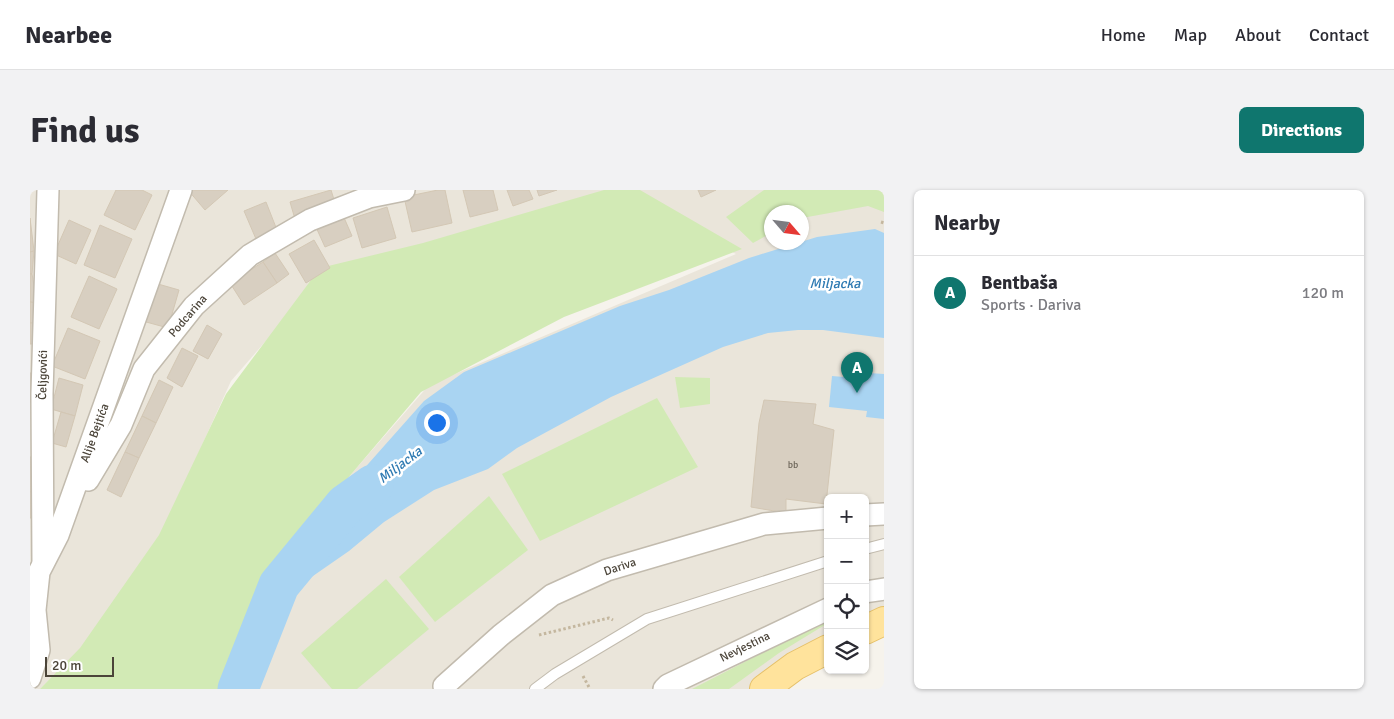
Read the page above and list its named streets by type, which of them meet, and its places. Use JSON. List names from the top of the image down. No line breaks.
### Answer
{"streets":{"street":["Podcarina","Čeljgovići","Alije Bejtića","Dariva","Nevjestina"]},"crossings":[["Podcarina","Alije Bejtića"],["Čeljgovići","Alije Bejtića"]],"water":["Miljacka"],"house_numbers":["bb"],"scale_bar":"20 m","north":"bottom right","page":{"header":"Nearbee","nav":["Home","Map","About","Contact"],"buttons":"Directions","title":"Find us","heading":"Nearby","list":[{"mark":"A","name":"Bentbaša","note":"Sports · Dariva","value":"120 m"}],"pins":"A","map_buttons":["+","−"],"scale":"20 m"}}
